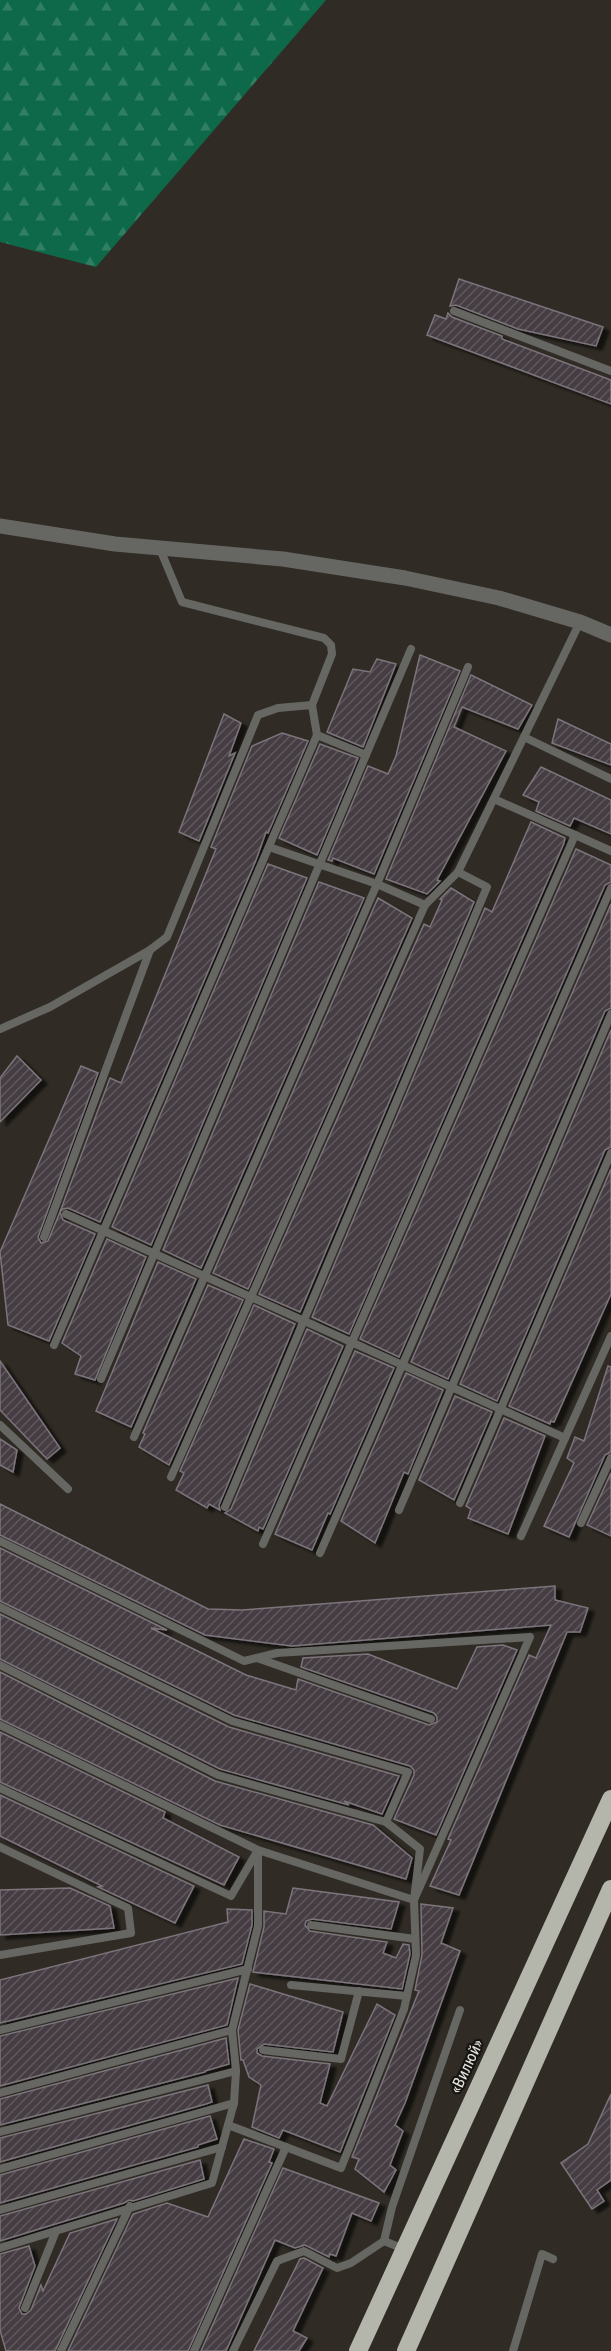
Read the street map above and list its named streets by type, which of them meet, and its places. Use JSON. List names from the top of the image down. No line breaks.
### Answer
{"streets":{"highway":["«Вилюй»"]}}
